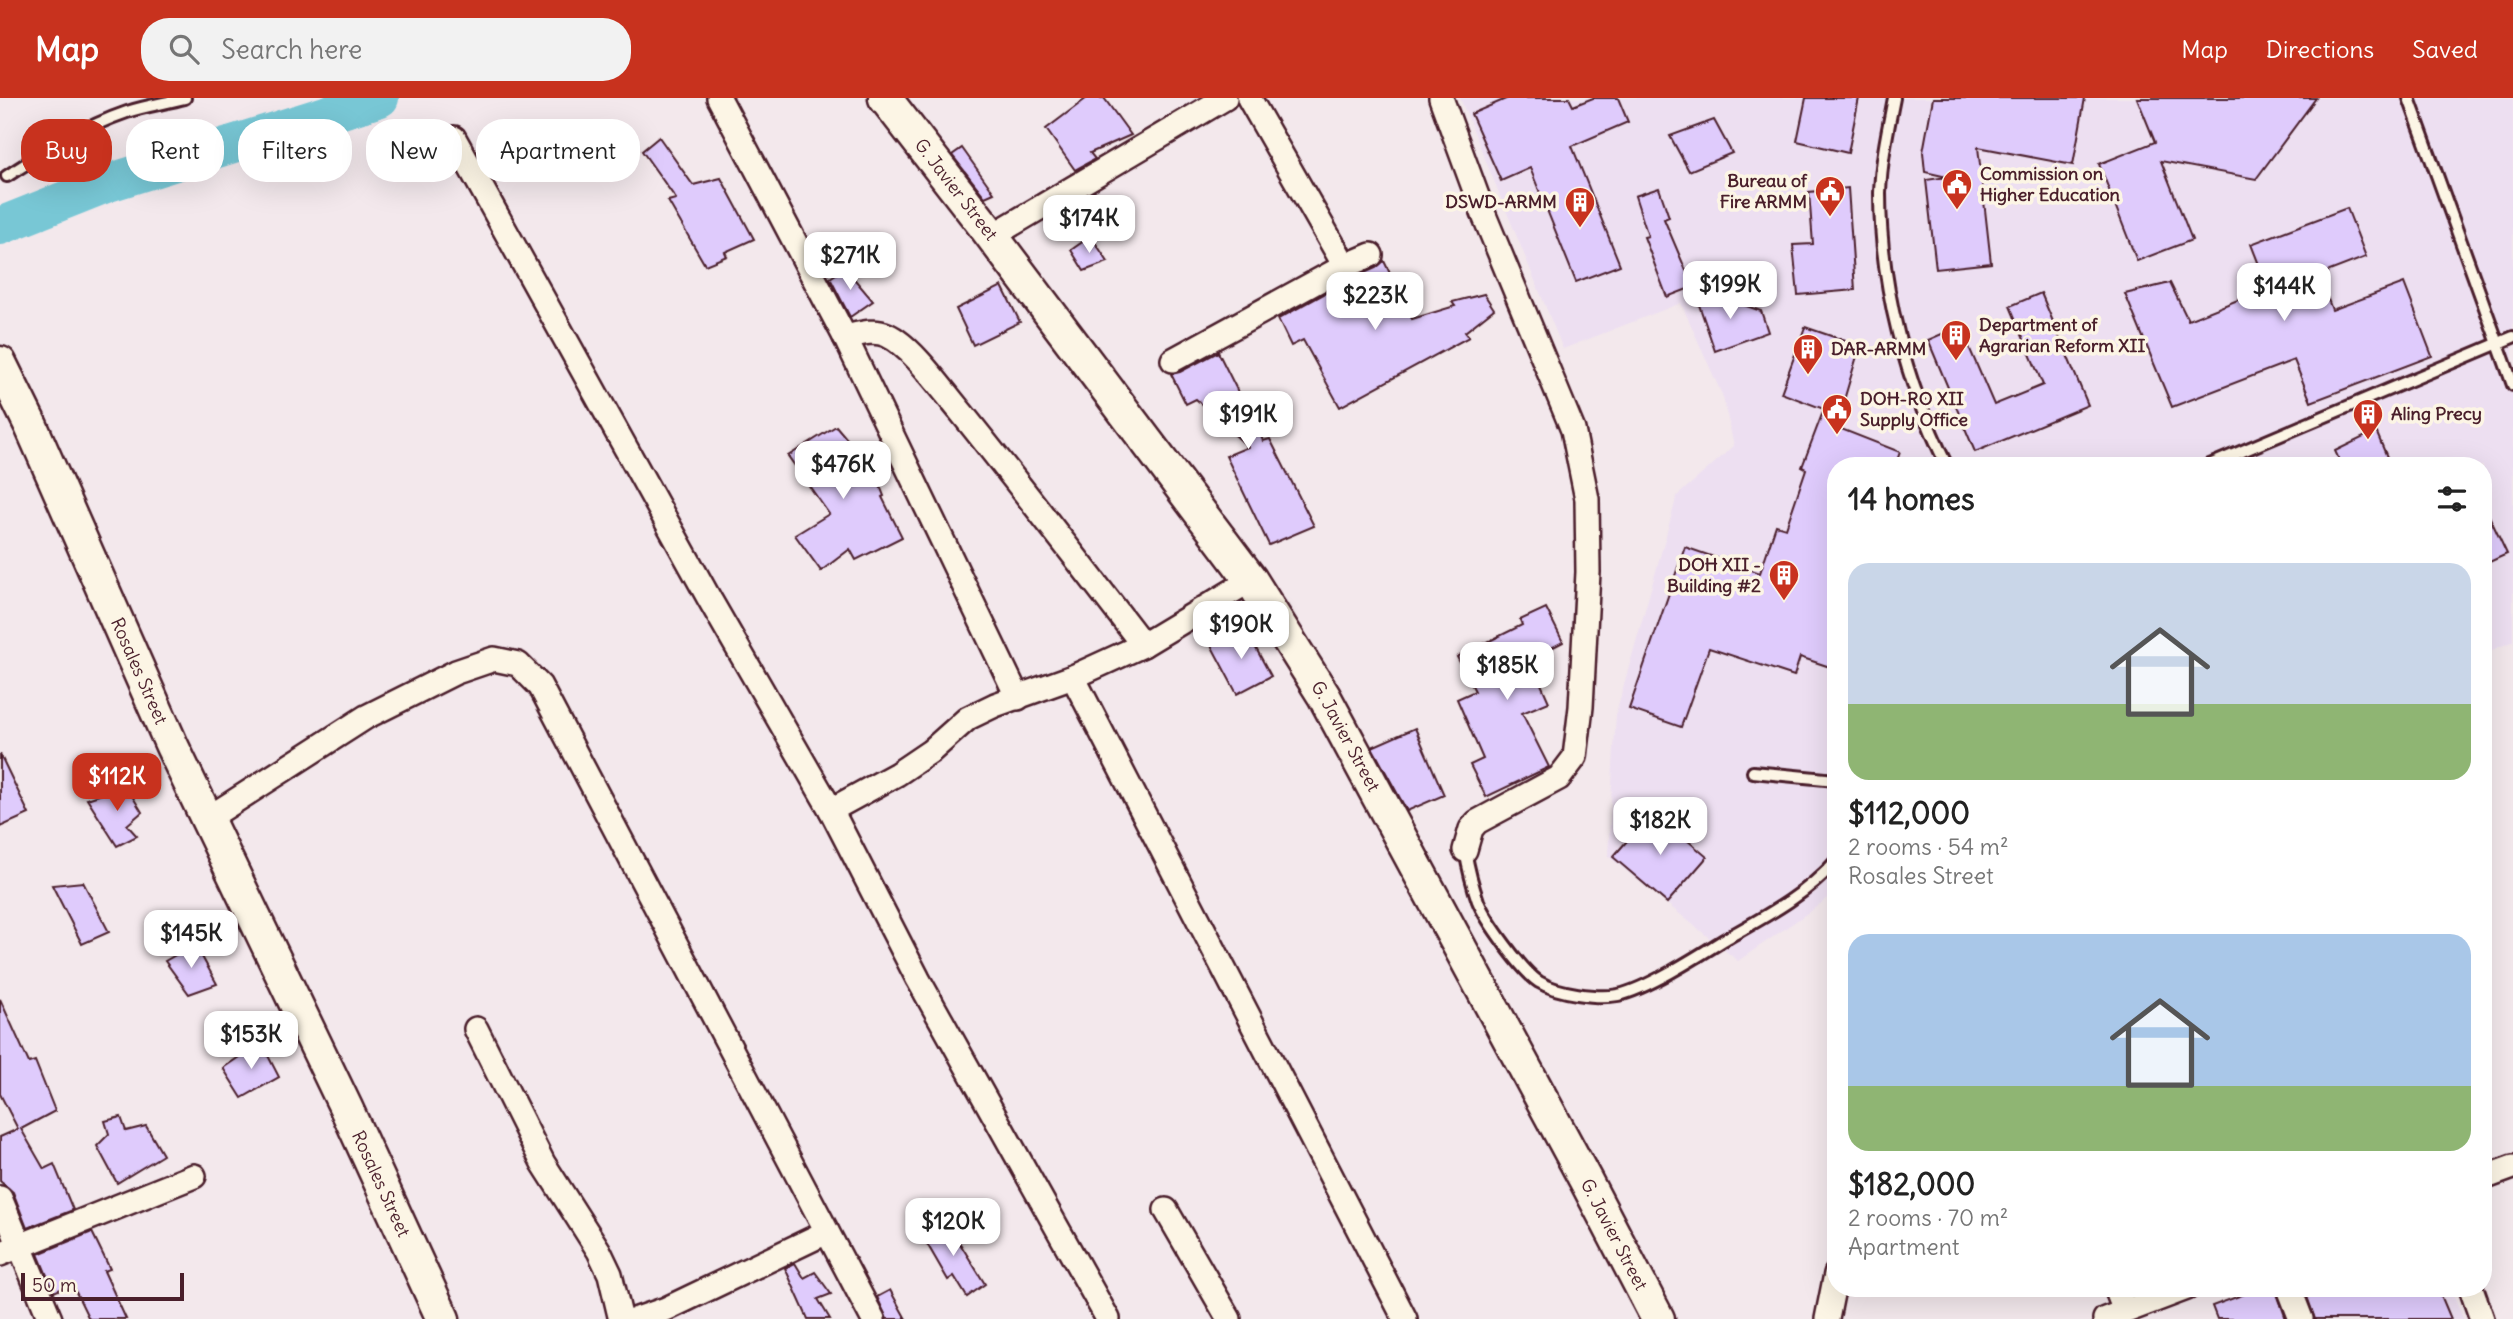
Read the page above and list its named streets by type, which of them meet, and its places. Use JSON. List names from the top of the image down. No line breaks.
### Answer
{"streets":{"street":["G. Javier Street","Rosales Street"]},"places":{"public building":["Commission on Higher Education","Bureau of Fire ARMM","DOH-RO XII Supply Office"],"building":["DSWD-ARMM","Department of Agrarian Reform XII","DAR-ARMM","Aling Precy","DOH XII - Building #2"]},"scale_bar":"50 m","page":{"header":"Map","search":"Search here","nav":["Map","Directions","Saved"],"chip":["Buy","Rent","Filters","New","Apartment"],"price":["$174K","$271K","$199K","$144K","$223K","$191K","$476K","$190K","$185K","$112K","$182K","$145K","$153K","$120K"],"heading":"14 homes","list":[{"name":"$112,000","note":"2 rooms · 54 m² · Rosales Street"},{"name":"$182,000","note":"2 rooms · 70 m² · Apartment"}],"scale":"50 m"}}
